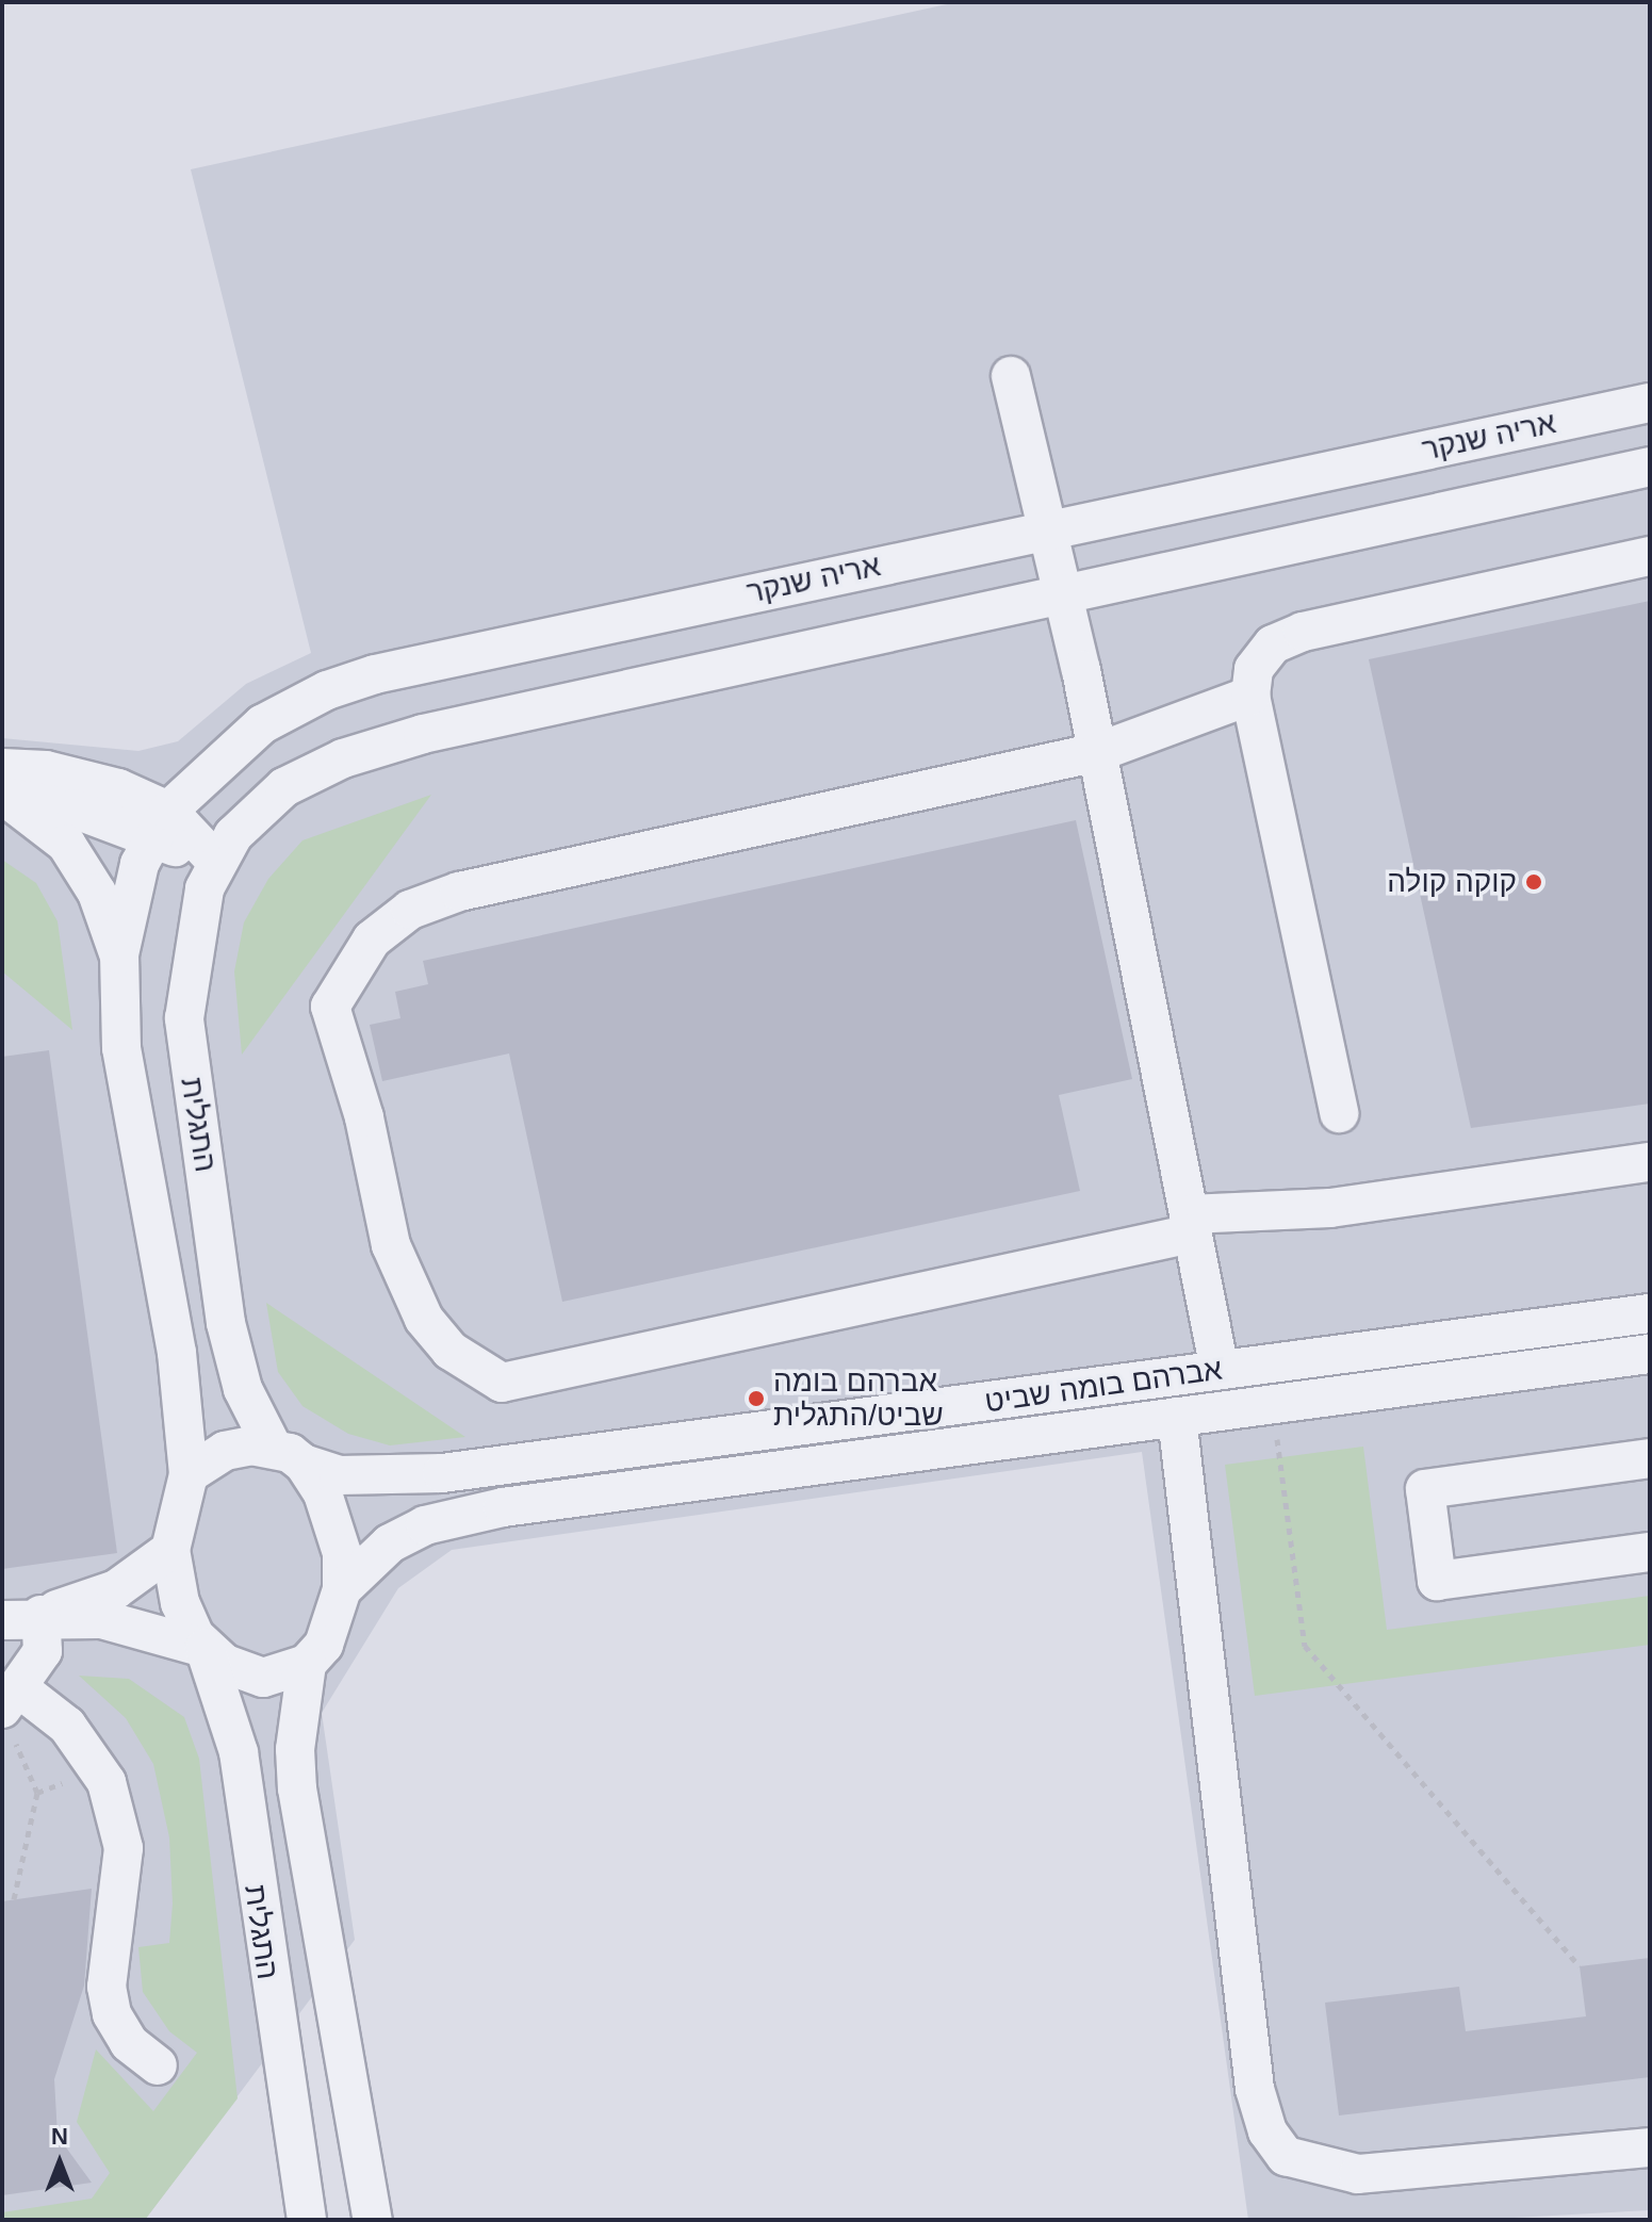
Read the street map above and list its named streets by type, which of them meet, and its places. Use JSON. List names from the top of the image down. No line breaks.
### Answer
{"streets":{"street":["אריה שנקר","התגלית","אברהם בומה שביט"]},"crossings":[["אריה שנקר","התגלית"],["התגלית","אברהם בומה שביט"]],"places":["קוקה קולה","אברהם בומה שביט/התגלית"],"north":"top"}
